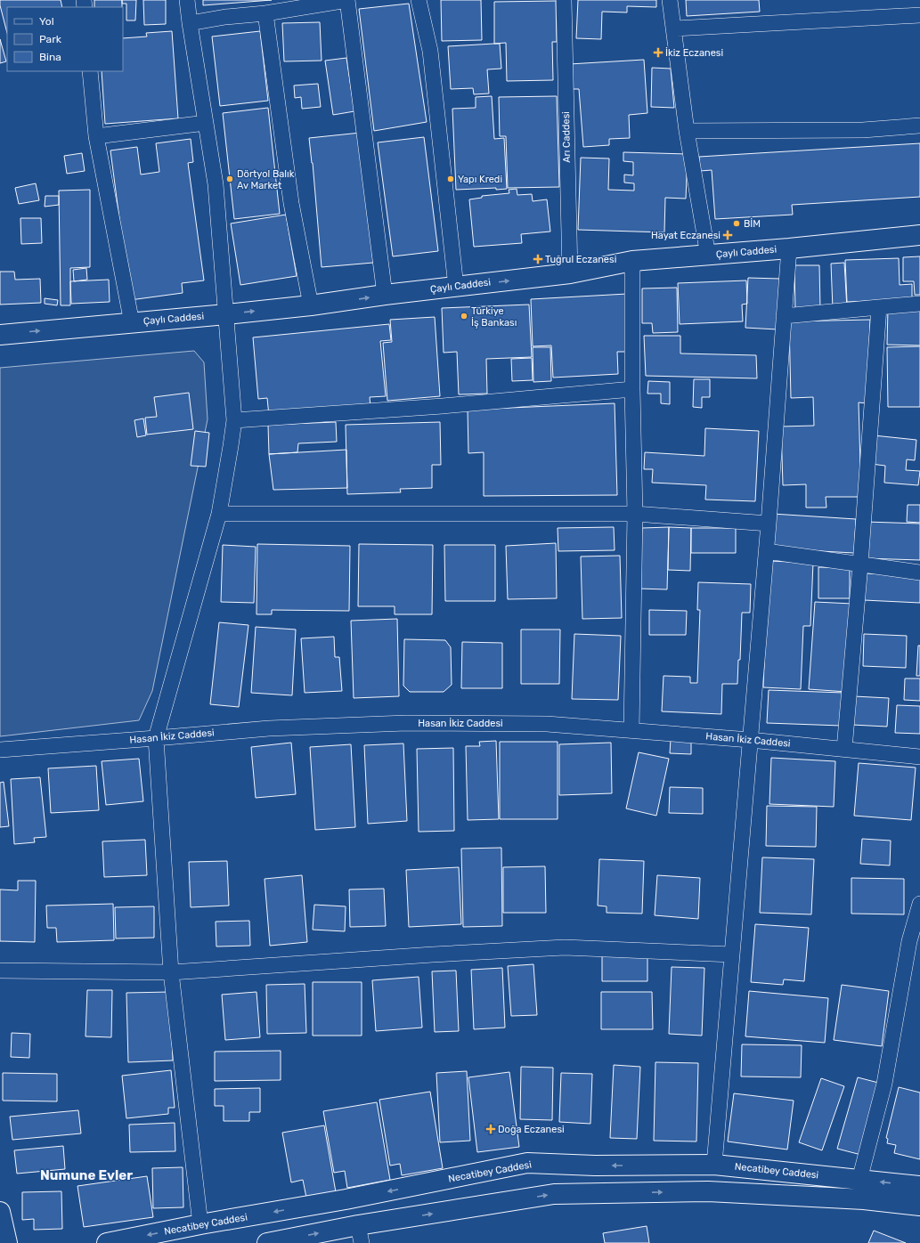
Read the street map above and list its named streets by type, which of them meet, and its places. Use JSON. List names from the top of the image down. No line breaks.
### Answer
{"streets":{"street":["Arı Caddesi","Çaylı Caddesi","Hasan İkiz Caddesi","Necatibey Caddesi"]},"crossings":[["Arı Caddesi","Çaylı Caddesi"]],"districts":["Numune Evler"],"places":{"health":["İkiz Eczanesi","Hayat Eczanesi","Tuğrul Eczanesi","Doğa Eczanesi"],"other":["Dörtyol Balık Av Market","Yapı Kredi","BİM","Türkiye İş Bankası"]},"legend":["Yol","Park","Bina"]}
